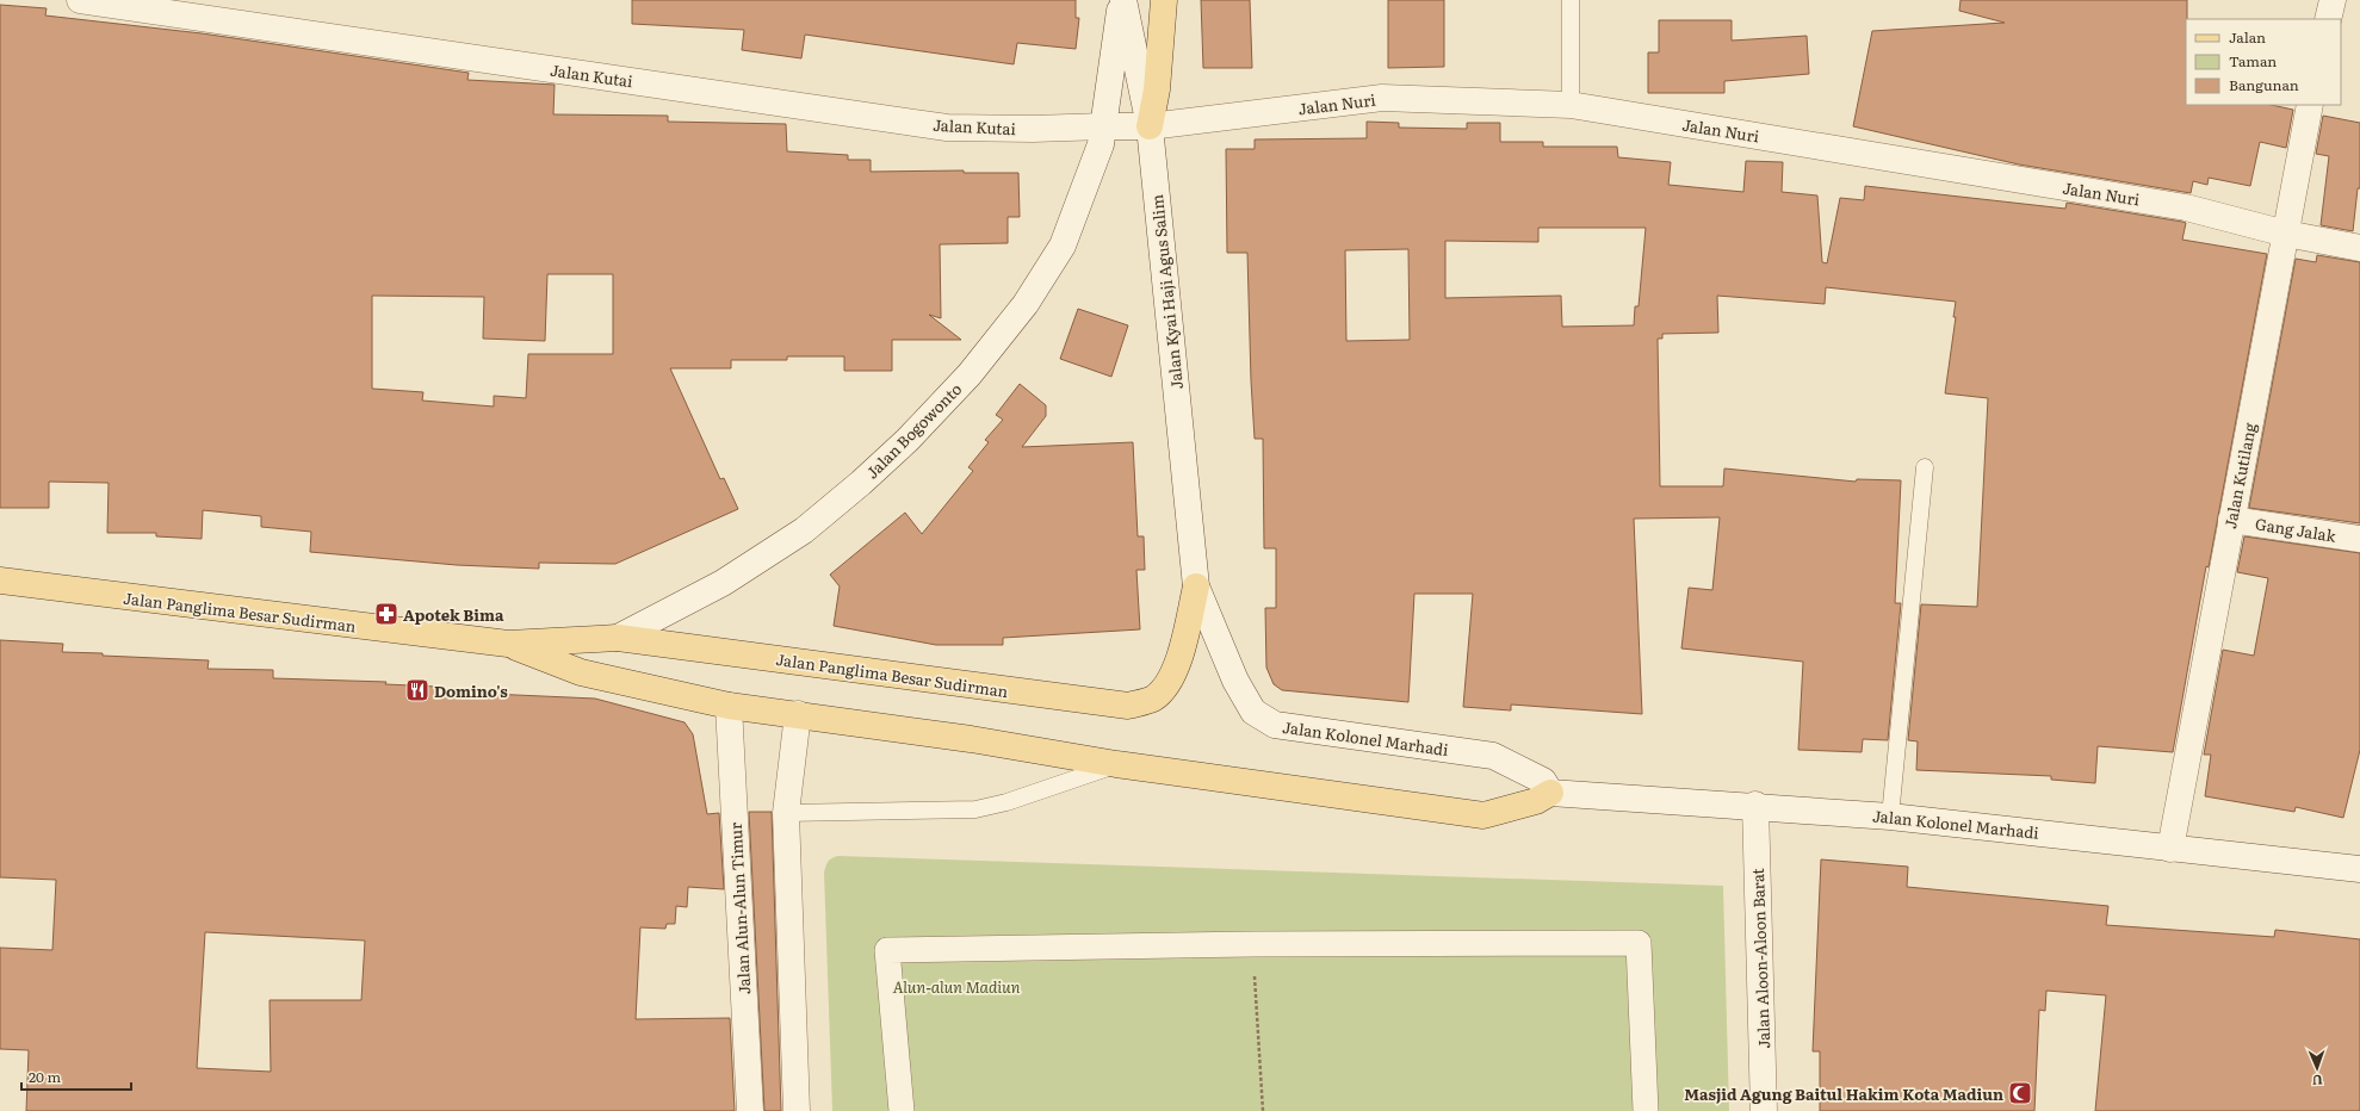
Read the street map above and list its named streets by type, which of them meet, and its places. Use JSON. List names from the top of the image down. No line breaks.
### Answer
{"streets":{"main road":["Jalan Panglima Besar Sudirman","Jalan Kolonel Marhadi"],"street":["Jalan Kutai","Jalan Nuri","Jalan Kyai Haji Agus Salim","Jalan Bogowonto","Jalan Kutilang","Gang Jalak","Jalan Alun-Alun Timur","Jalan Aloon-Aloon Barat"]},"crossings":[["Jalan Kutai","Jalan Nuri"],["Jalan Kutai","Jalan Kyai Haji Agus Salim"],["Jalan Kutai","Jalan Bogowonto"],["Jalan Nuri","Jalan Kyai Haji Agus Salim"],["Jalan Nuri","Jalan Kutilang"],["Jalan Kyai Haji Agus Salim","Jalan Bogowonto"],["Jalan Kyai Haji Agus Salim","Jalan Panglima Besar Sudirman"],["Jalan Kyai Haji Agus Salim","Jalan Kolonel Marhadi"],["Jalan Bogowonto","Jalan Panglima Besar Sudirman"],["Jalan Kutilang","Gang Jalak"],["Jalan Kutilang","Jalan Kolonel Marhadi"],["Jalan Panglima Besar Sudirman","Jalan Kolonel Marhadi"],["Jalan Panglima Besar Sudirman","Jalan Alun-Alun Timur"],["Jalan Kolonel Marhadi","Jalan Aloon-Aloon Barat"]],"parks":["Alun-alun Madiun"],"places":{"pharmacy":["Apotek Bima"],"restaurant":["Domino's"],"mosque":["Masjid Agung Baitul Hakim Kota Madiun"]},"legend":["Jalan","Taman","Bangunan"],"scale_bar":"20 m","north":"bottom"}
